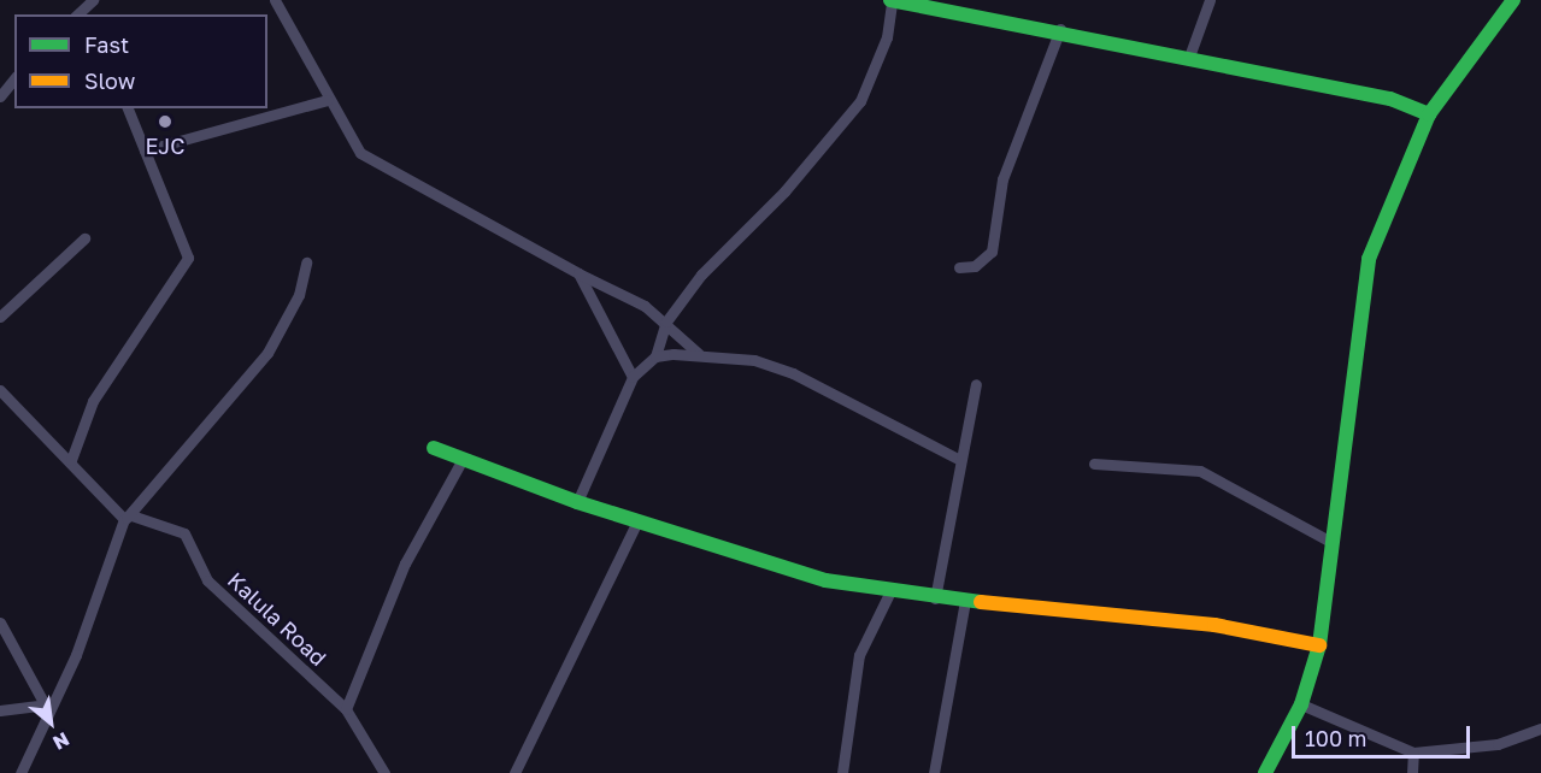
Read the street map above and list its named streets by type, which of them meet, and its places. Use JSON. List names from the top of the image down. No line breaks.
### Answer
{"streets":{"street":["Kalula Road"]},"places":["EJC"],"legend":["Fast","Slow"],"scale_bar":"100 m","north":"bottom right"}
